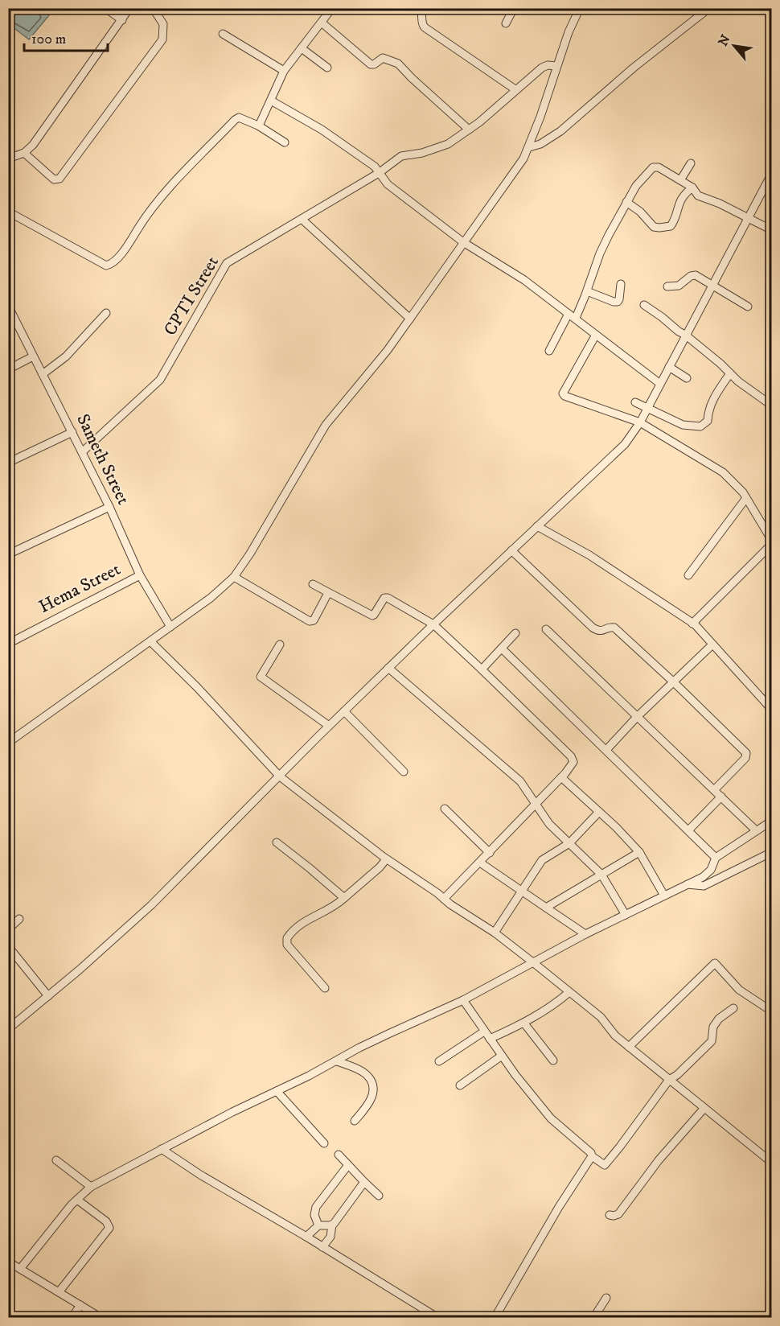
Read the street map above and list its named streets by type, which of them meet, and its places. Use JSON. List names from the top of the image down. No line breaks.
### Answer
{"streets":{"street":["CPTI Street","Sameth Street","Hema Street"]},"crossings":[["CPTI Street","Sameth Street"],["Sameth Street","Hema Street"]],"scale_bar":"100 m","north":"top left"}
